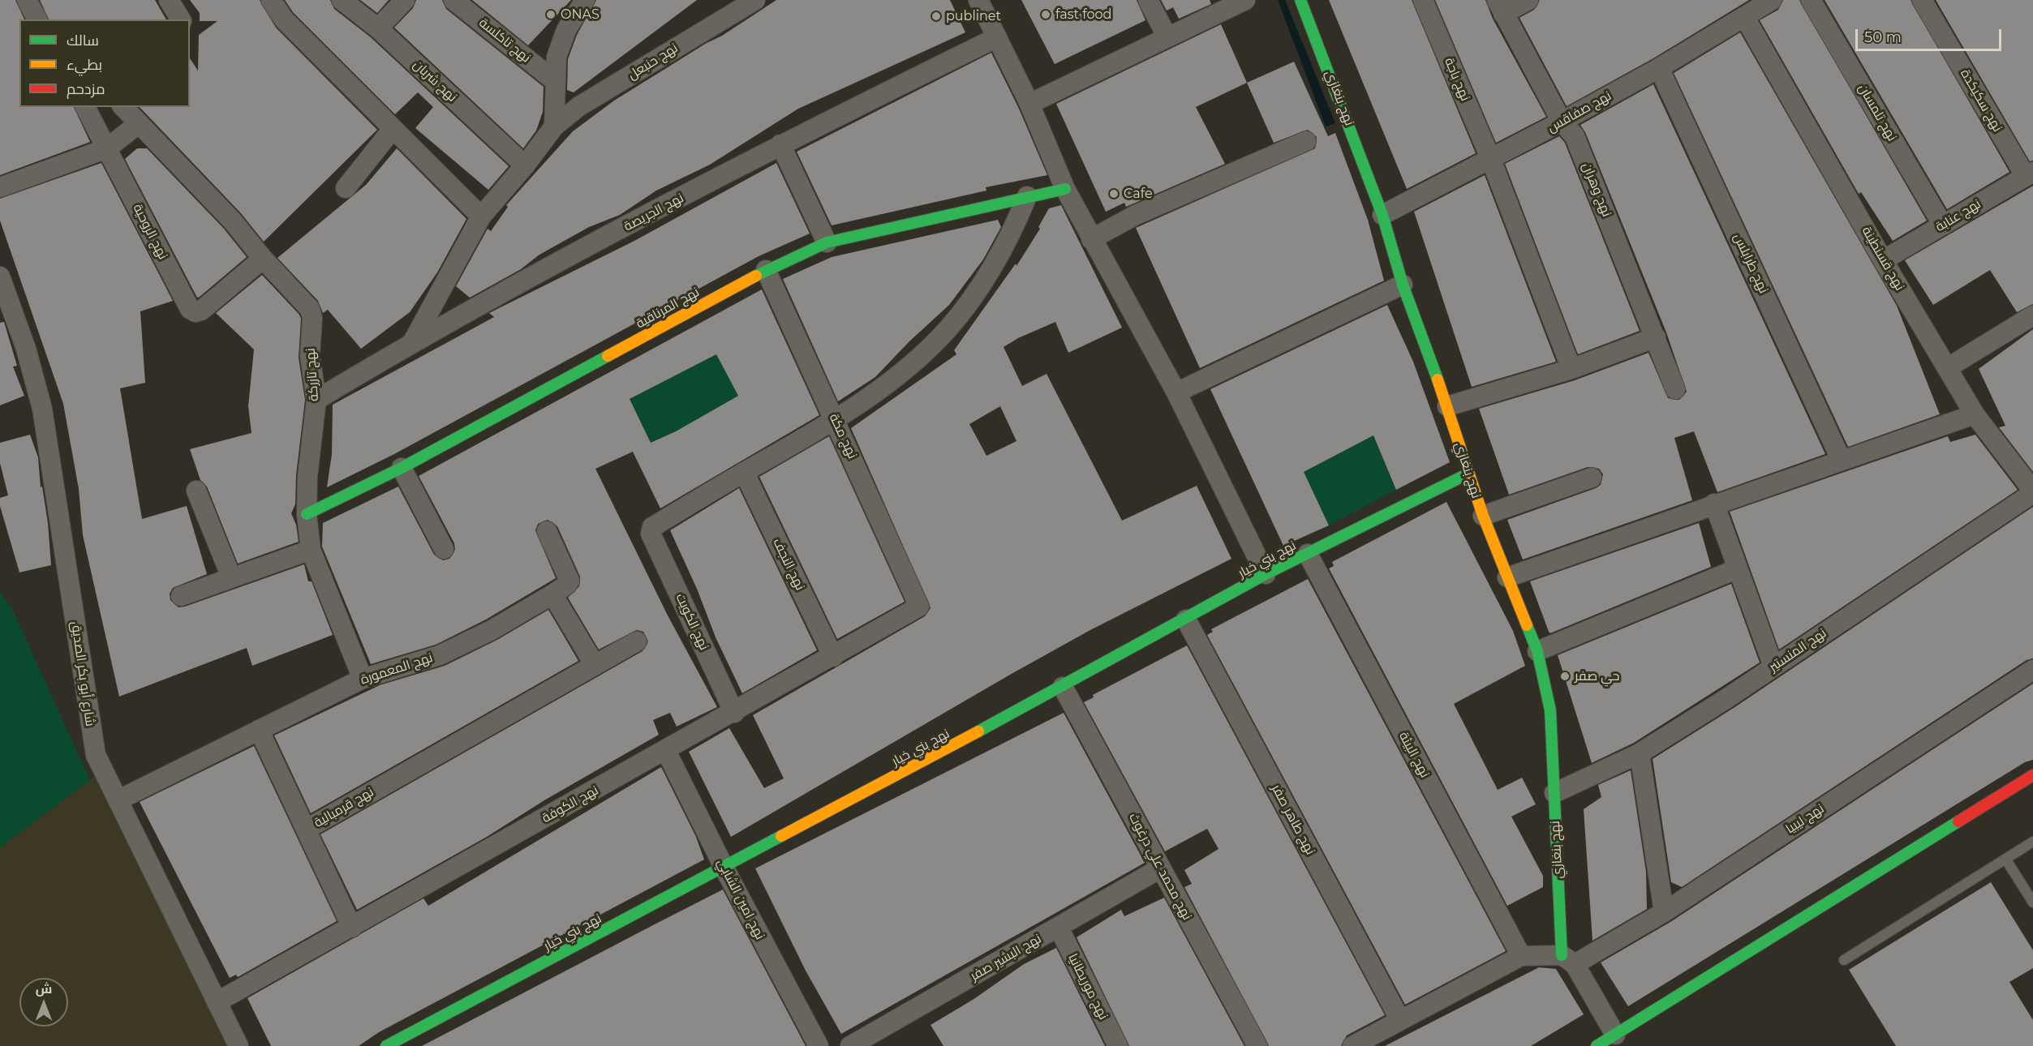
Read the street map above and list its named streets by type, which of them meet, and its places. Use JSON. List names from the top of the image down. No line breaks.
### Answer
{"streets":{"street":["نهج تاكلسة","نهج حنبعل","نهج باجة","نهج شربان","نهج بنغازي","نهج سكيكدة","نهج صفاقس","نهج تلمسان","نهج وهران","نهج الجريصة","نهج عنابة","نهج الروحية","نهج قسنطينة","نهج طرابلس","نهج المرناقية","نهج تازركة","نهج مكة","نهج بني خيار","نهج النجف","نهج الكويت","نهج المنستير","نهج المعمورة","شارع أبو بكر الصديق","نهج البيئة","نهج الكوفة","نهج قرمبالية","نهج ليبيا","نهج طاهر صفر","نهج محمد علي درغوث","نهج امين الشابي","نهج البشير صفر","نهج موريطانيا"]},"crossings":[["نهج حنبعل","نهج شربان"],["نهج حنبعل","نهج الجريصة"],["نهج باجة","نهج صفاقس"],["نهج بنغازي","نهج صفاقس"],["نهج بنغازي","نهج بني خيار"],["نهج بنغازي","نهج المنستير"],["نهج بنغازي","نهج ليبيا"],["نهج سكيكدة","نهج عنابة"],["نهج صفاقس","نهج وهران"],["نهج صفاقس","نهج قسنطينة"],["نهج صفاقس","نهج طرابلس"],["نهج تلمسان","نهج عنابة"],["نهج الجريصة","نهج تازركة"],["نهج عنابة","نهج قسنطينة"],["نهج الروحية","نهج تازركة"],["نهج قسنطينة","نهج المنستير"],["نهج المرناقية","نهج تازركة"],["نهج المرناقية","نهج مكة"],["نهج تازركة","نهج المعمورة"],["نهج مكة","نهج الكوفة"],["نهج بني خيار","نهج البيئة"],["نهج بني خيار","نهج طاهر صفر"],["نهج بني خيار","نهج محمد علي درغوث"],["نهج بني خيار","نهج امين الشابي"],["نهج النجف","نهج الكويت"],["نهج النجف","نهج الكوفة"],["نهج الكويت","نهج الكوفة"],["نهج المعمورة","شارع أبو بكر الصديق"],["شارع أبو بكر الصديق","نهج الكوفة"],["نهج الكوفة","نهج امين الشابي"],["نهج محمد علي درغوث","نهج البشير صفر"],["نهج البشير صفر","نهج موريطانيا"]],"places":["ONAS","fast food","publinet","Cafe","حي صفر"],"legend":["سالك","بطيء","مزدحم"],"scale_bar":"50 m","north":"top"}
